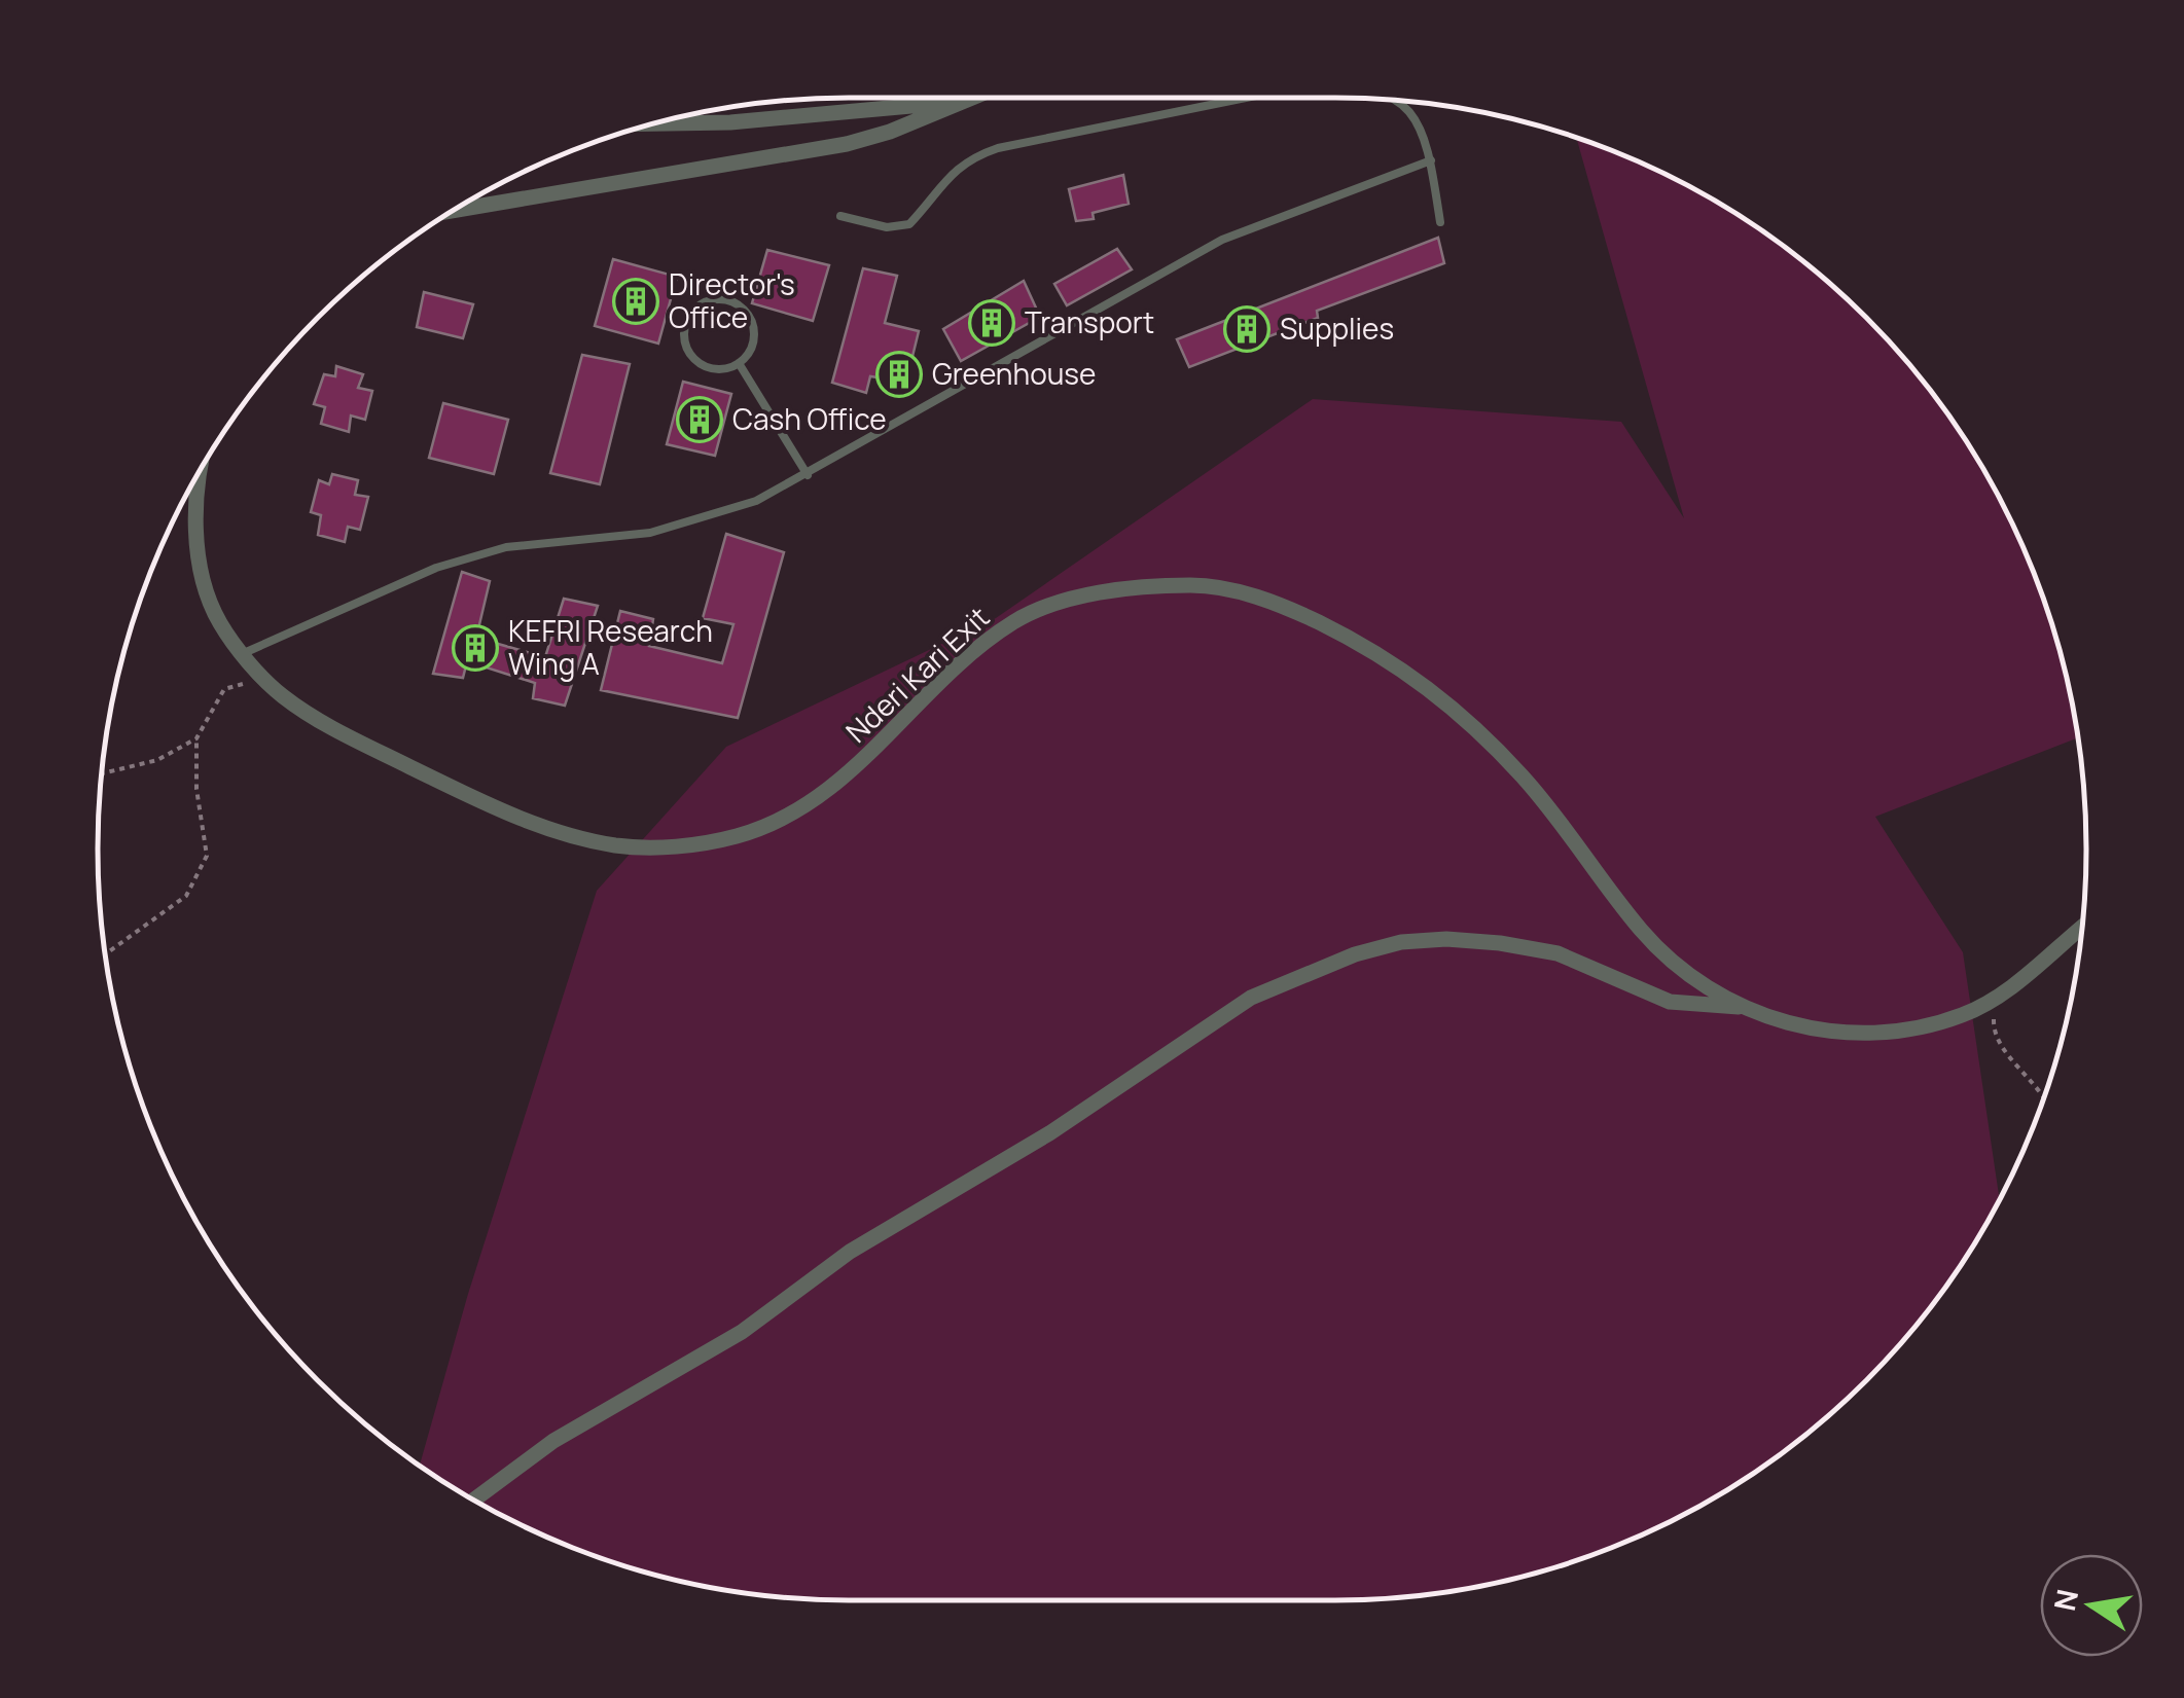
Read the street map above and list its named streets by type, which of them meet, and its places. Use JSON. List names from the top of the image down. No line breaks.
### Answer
{"streets":{"street":["Nderi Kari Exit"]},"places":{"building":["Director's Office","Transport","Supplies","Greenhouse","Cash Office","KEFRI Research Wing A"]},"north":"left"}
